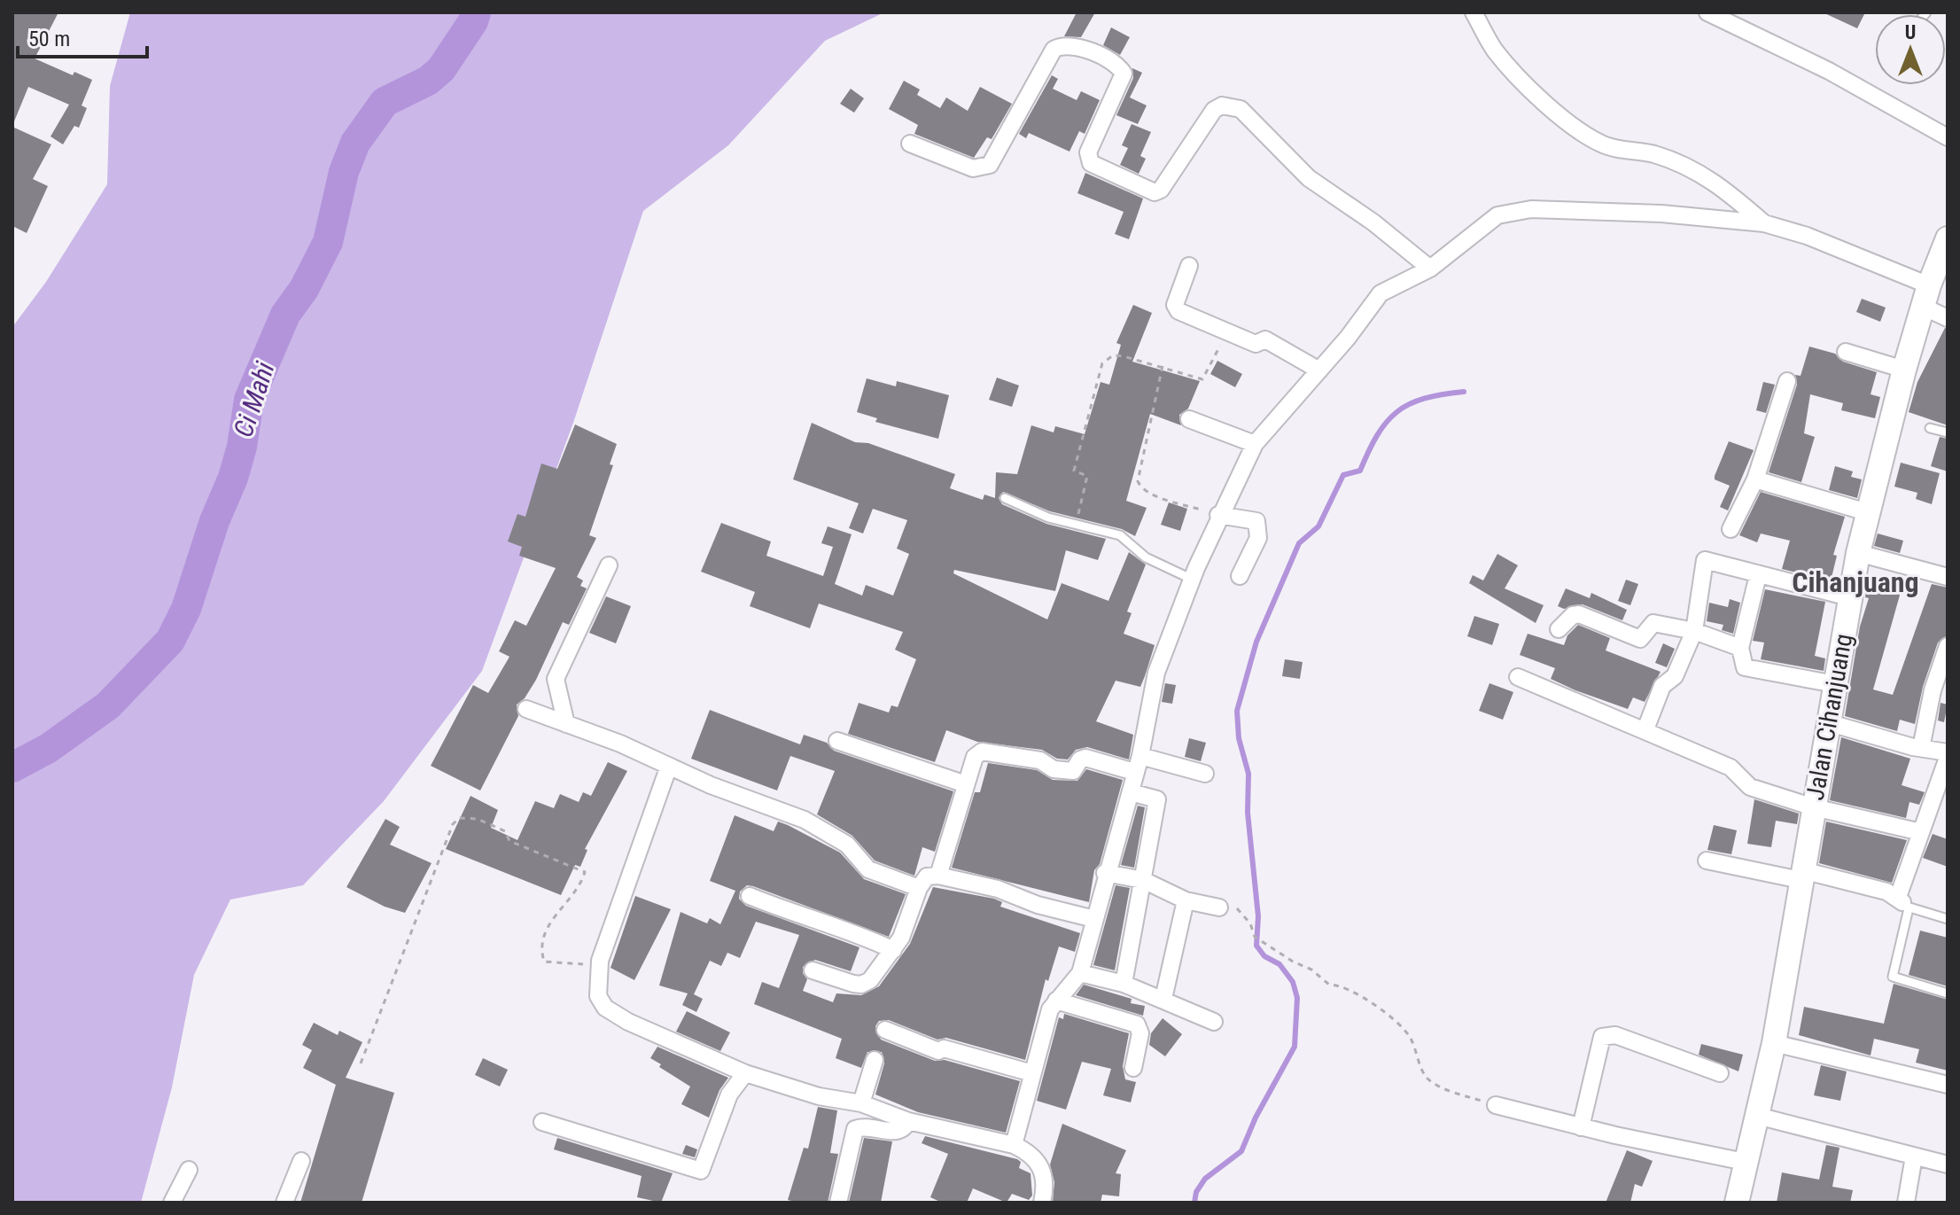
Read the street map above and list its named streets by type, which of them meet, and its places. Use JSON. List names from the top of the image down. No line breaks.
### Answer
{"streets":{"main road":["Jalan Cihanjuang"]},"districts":["Cihanjuang"],"water":["Ci Mahi"],"scale_bar":"50 m","north":"top"}
